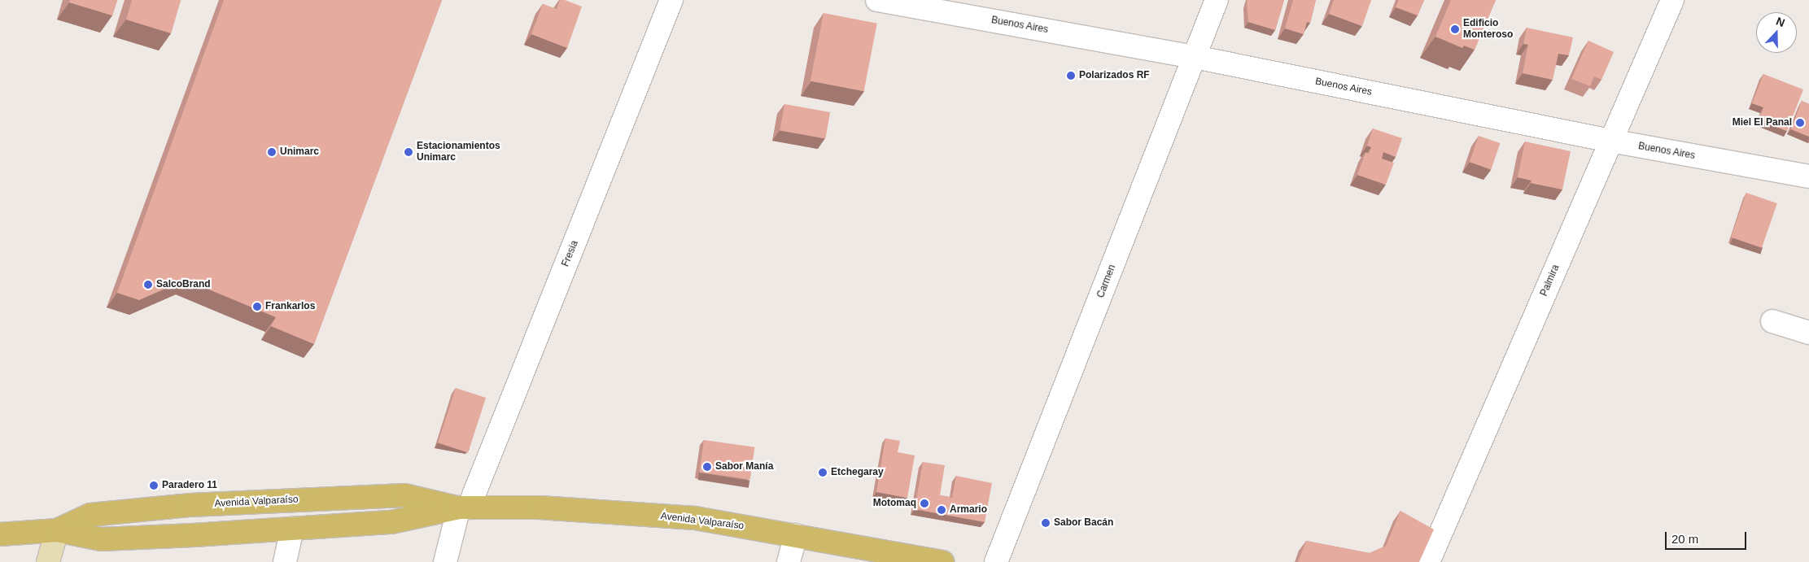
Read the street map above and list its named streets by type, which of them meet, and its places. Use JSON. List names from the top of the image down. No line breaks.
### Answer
{"streets":{"main road":["Avenida Valparaíso"],"street":["Buenos Aires","Fresia","Palmira","Carmen"]},"crossings":[["Buenos Aires","Palmira"],["Buenos Aires","Carmen"],["Fresia","Avenida Valparaíso"]],"places":["Edificio Monteroso","Polarizados RF","Miel El Panal","Unimarc","Estacionamientos Unimarc","SalcoBrand","Frankarlos","Sabor Manía","Etchegaray","Paradero 11","Motomaq","Armario","Sabor Bacán"],"scale_bar":"20 m","north":"top"}
